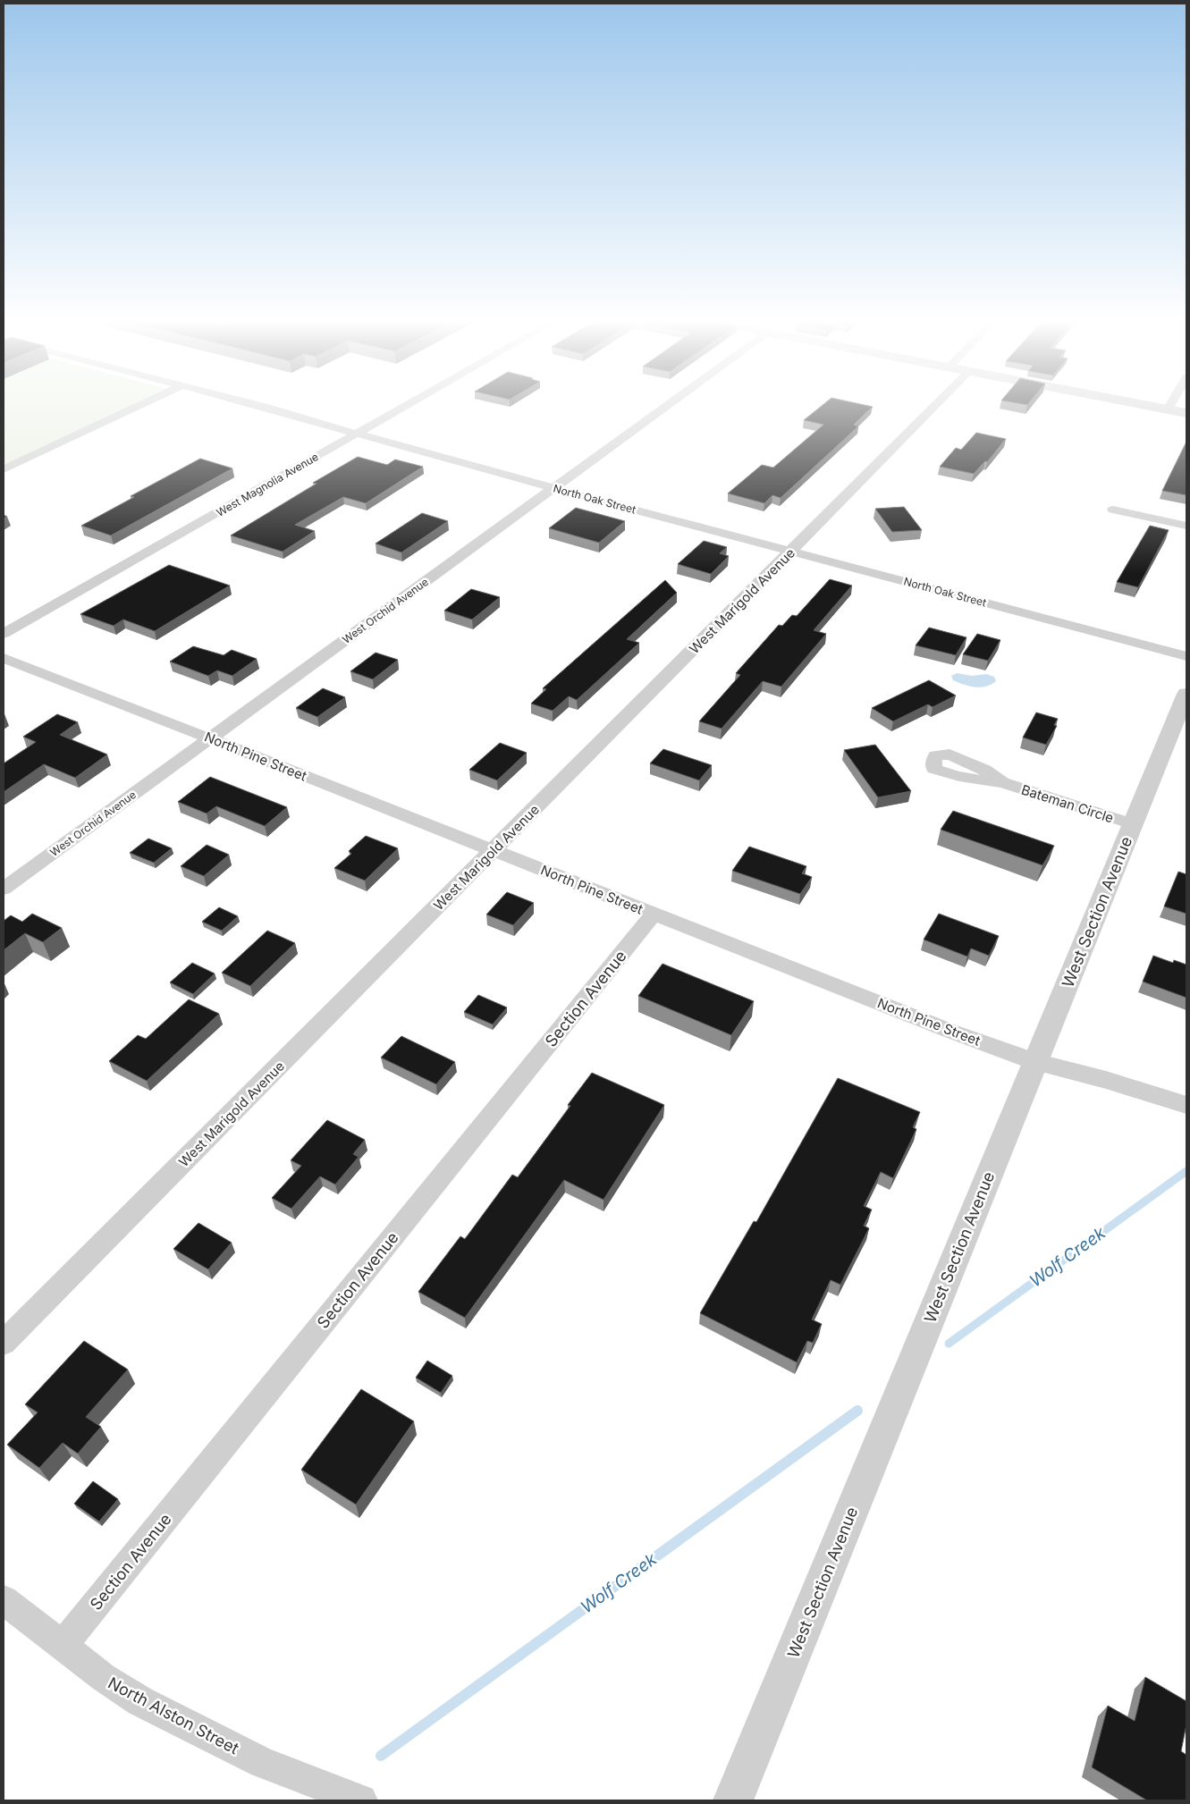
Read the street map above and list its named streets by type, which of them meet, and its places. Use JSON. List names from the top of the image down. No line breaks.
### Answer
{"streets":{"street":["West Magnolia Avenue","North Oak Street","West Marigold Avenue","West Orchid Avenue","North Pine Street","Bateman Circle","West Section Avenue","Section Avenue","North Alston Street"]},"crossings":[["West Magnolia Avenue","North Oak Street"],["North Oak Street","West Marigold Avenue"],["North Oak Street","West Orchid Avenue"],["West Marigold Avenue","North Pine Street"],["West Orchid Avenue","North Pine Street"],["North Pine Street","West Section Avenue"],["North Pine Street","Section Avenue"],["Bateman Circle","West Section Avenue"],["Section Avenue","North Alston Street"]],"water":["Wolf Creek"]}
